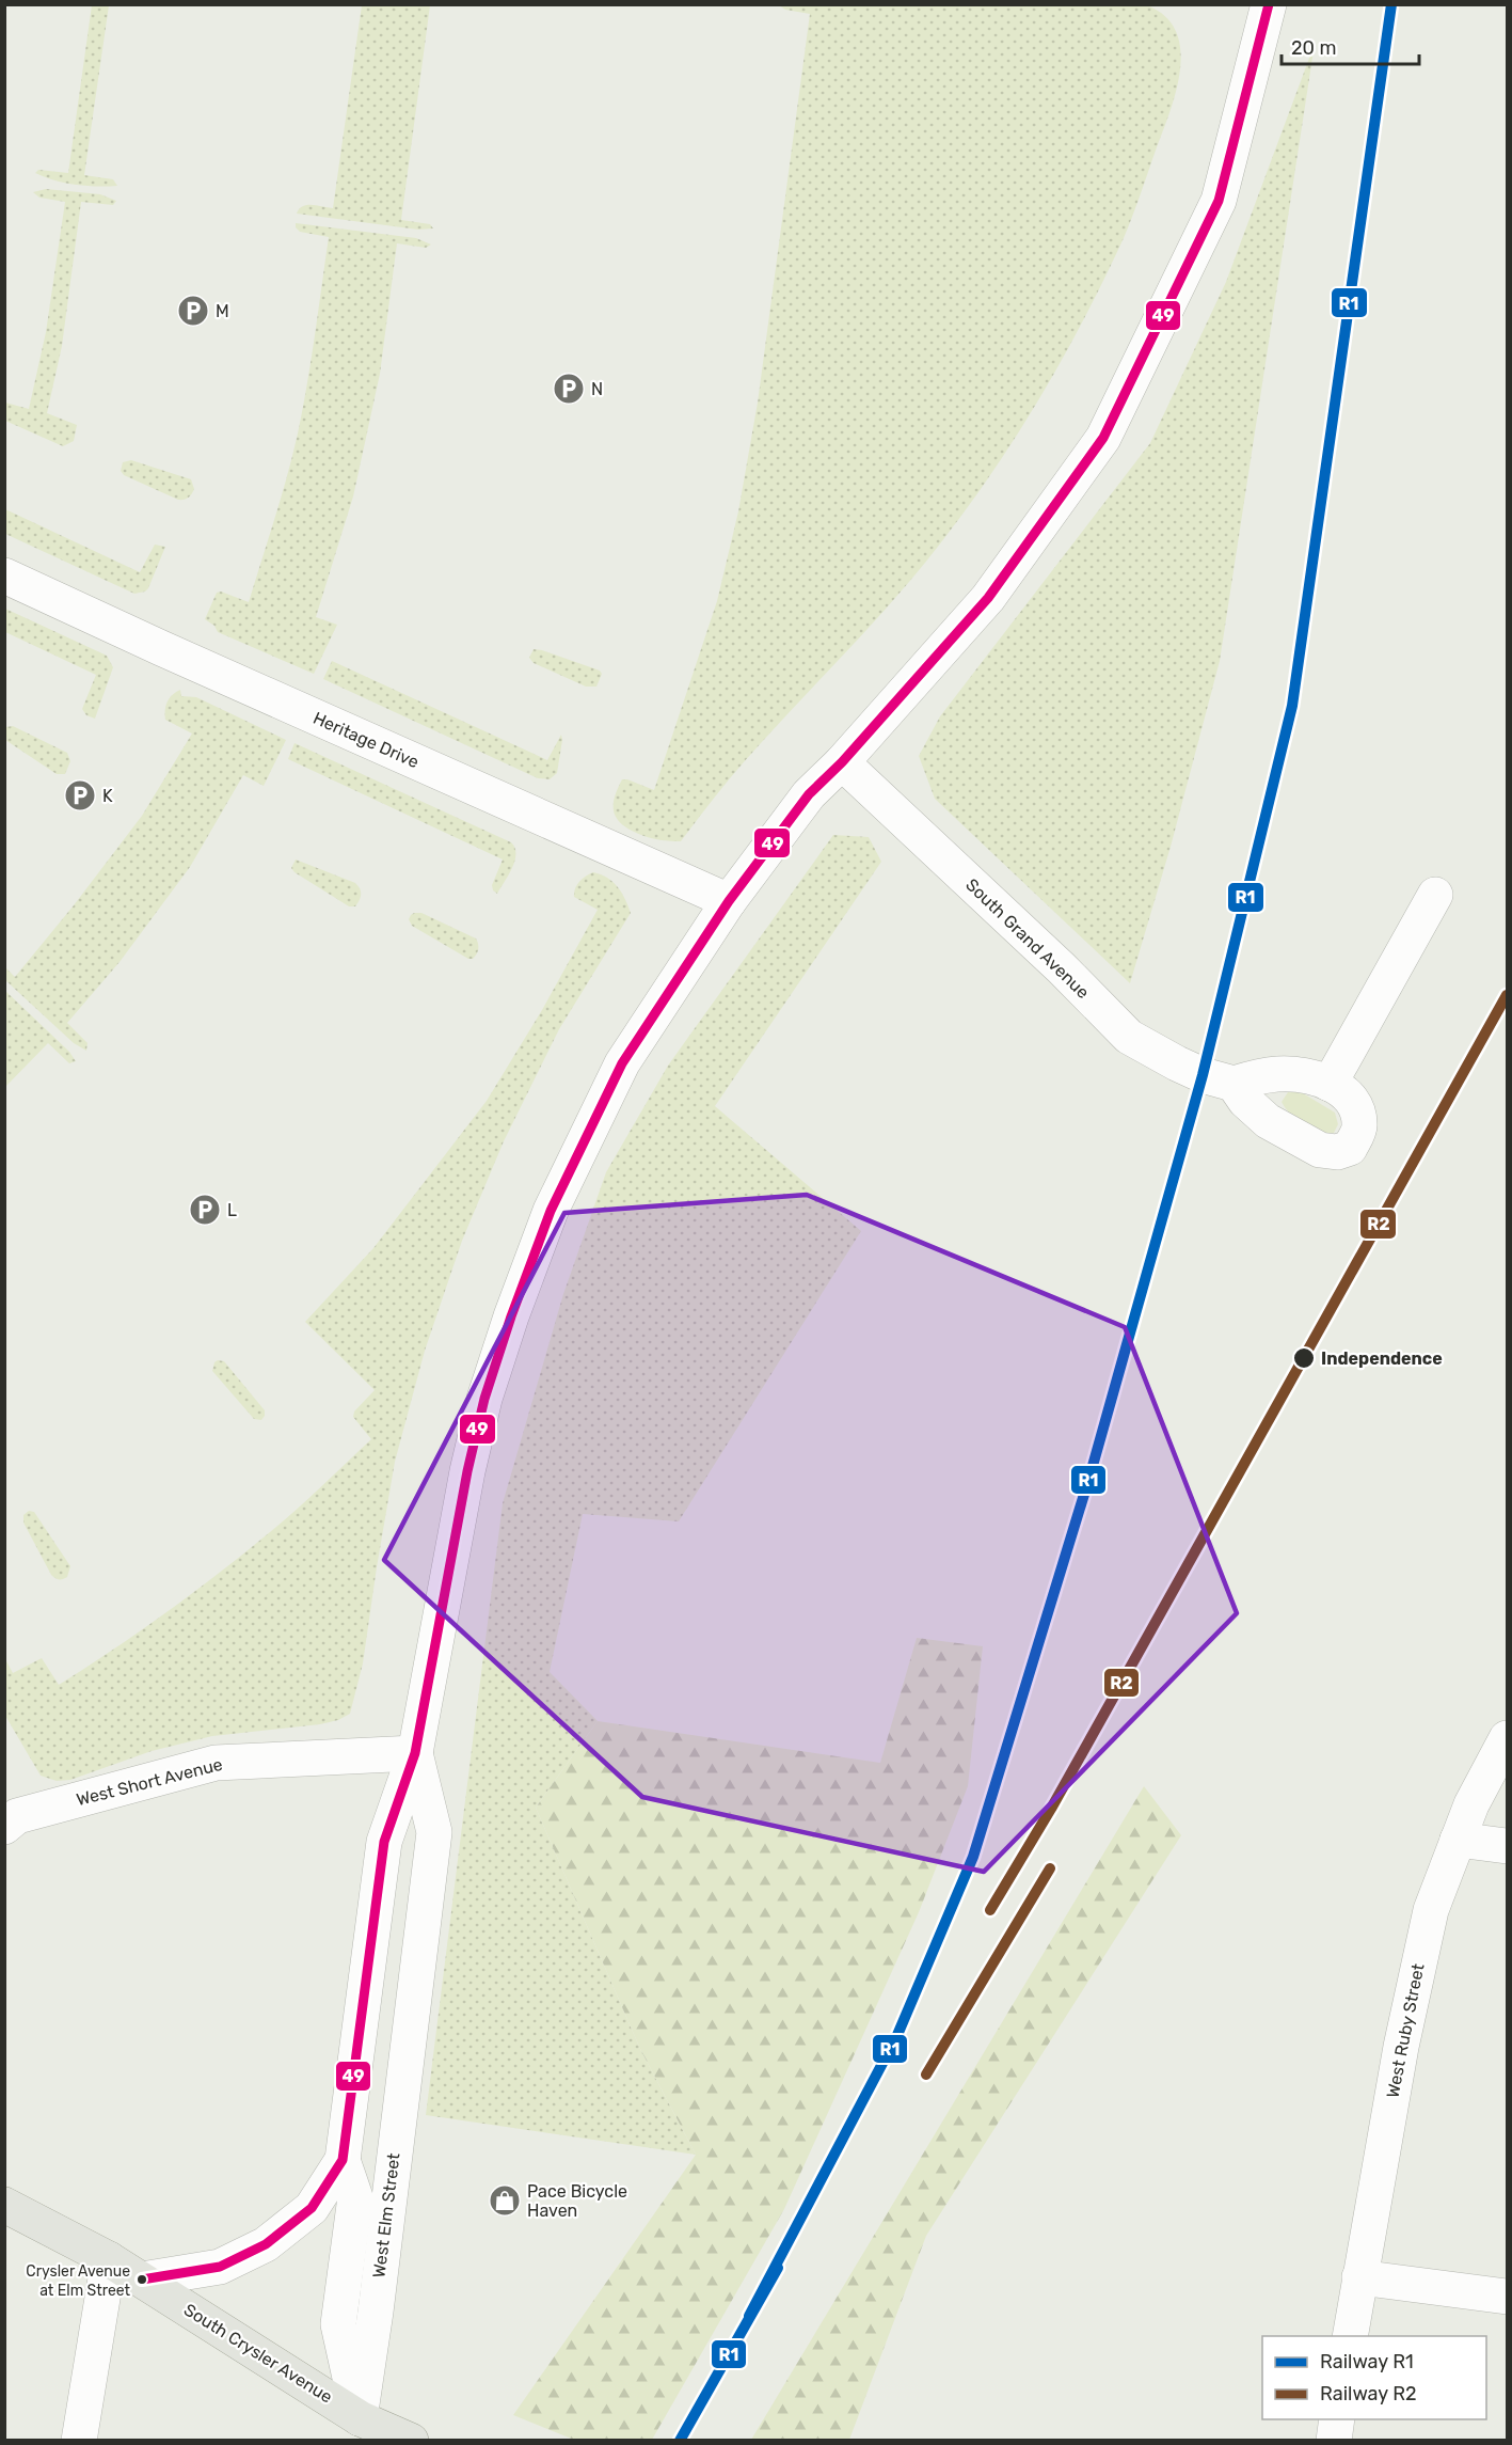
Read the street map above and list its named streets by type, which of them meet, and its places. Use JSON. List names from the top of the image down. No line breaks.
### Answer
{"streets":{"main road":["South Crysler Avenue"],"street":["Heritage Drive","South Grand Avenue","West Short Avenue","West Ruby Street","West Elm Street"]},"crossings":[["Heritage Drive","West Elm Street"],["South Grand Avenue","West Elm Street"],["West Short Avenue","West Elm Street"],["West Elm Street","South Crysler Avenue"]],"places":{"parking":["M","N","K","L"],"other":["Independence","Crysler Avenue at Elm Street"],"shop":["Pace Bicycle Haven"]},"lines":["rail line R1","transit line 49","rail line R2"],"legend":["Railway R1","Railway R2"],"scale_bar":"20 m"}
